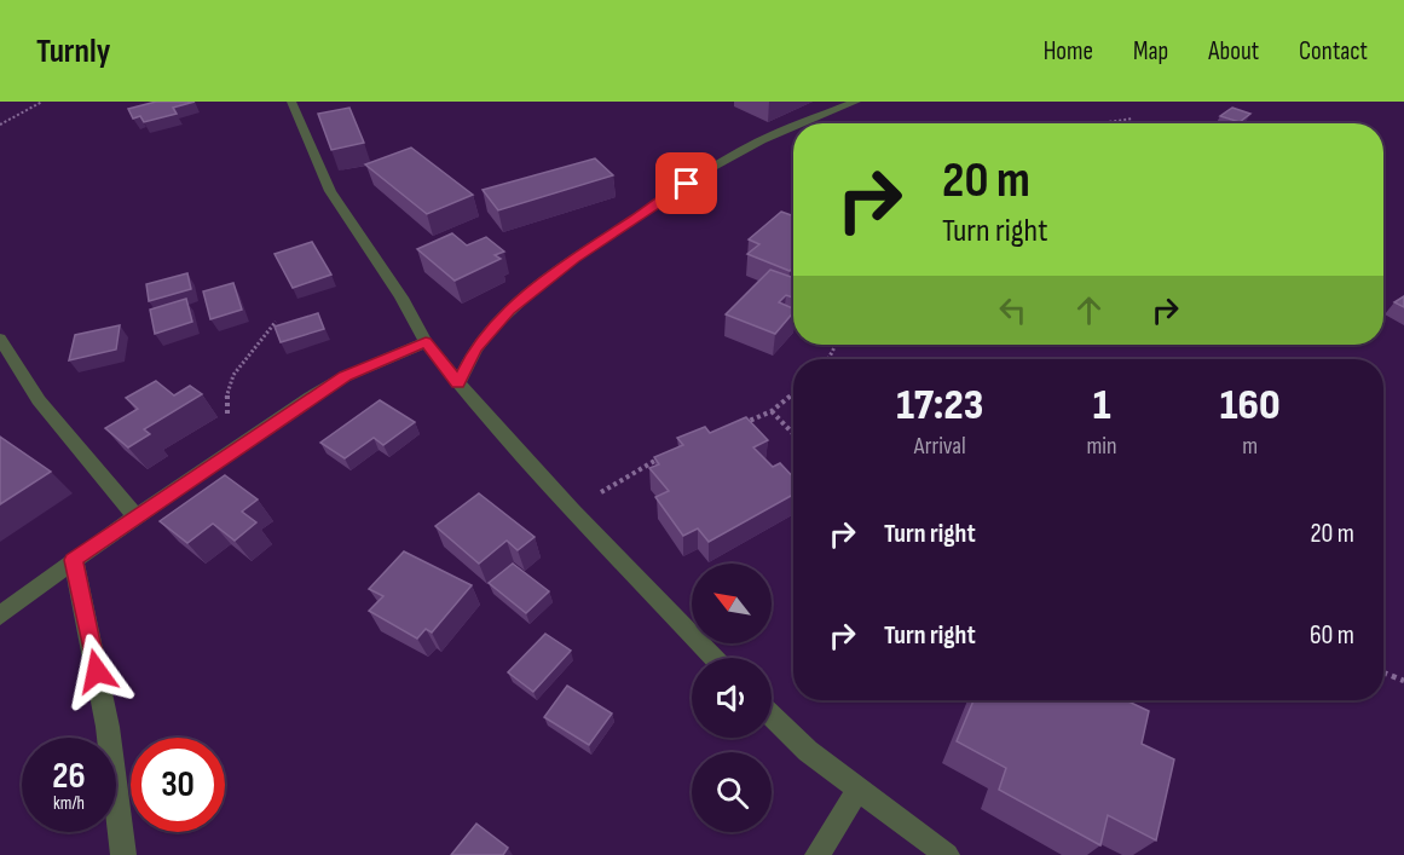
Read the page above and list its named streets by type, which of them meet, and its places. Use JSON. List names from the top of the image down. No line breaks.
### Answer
{"north":"top left","page":{"header":"Turnly","nav":["Home","Map","About","Contact"],"turn":["20 m","Turn right"],"eta":["17:23","Arrival","1","min","160","m"],"list":[{"name":"Turn right","value":"20 m"},{"name":"Turn right","value":"60 m"}],"speed":"26 km/h","limit":"30"}}
